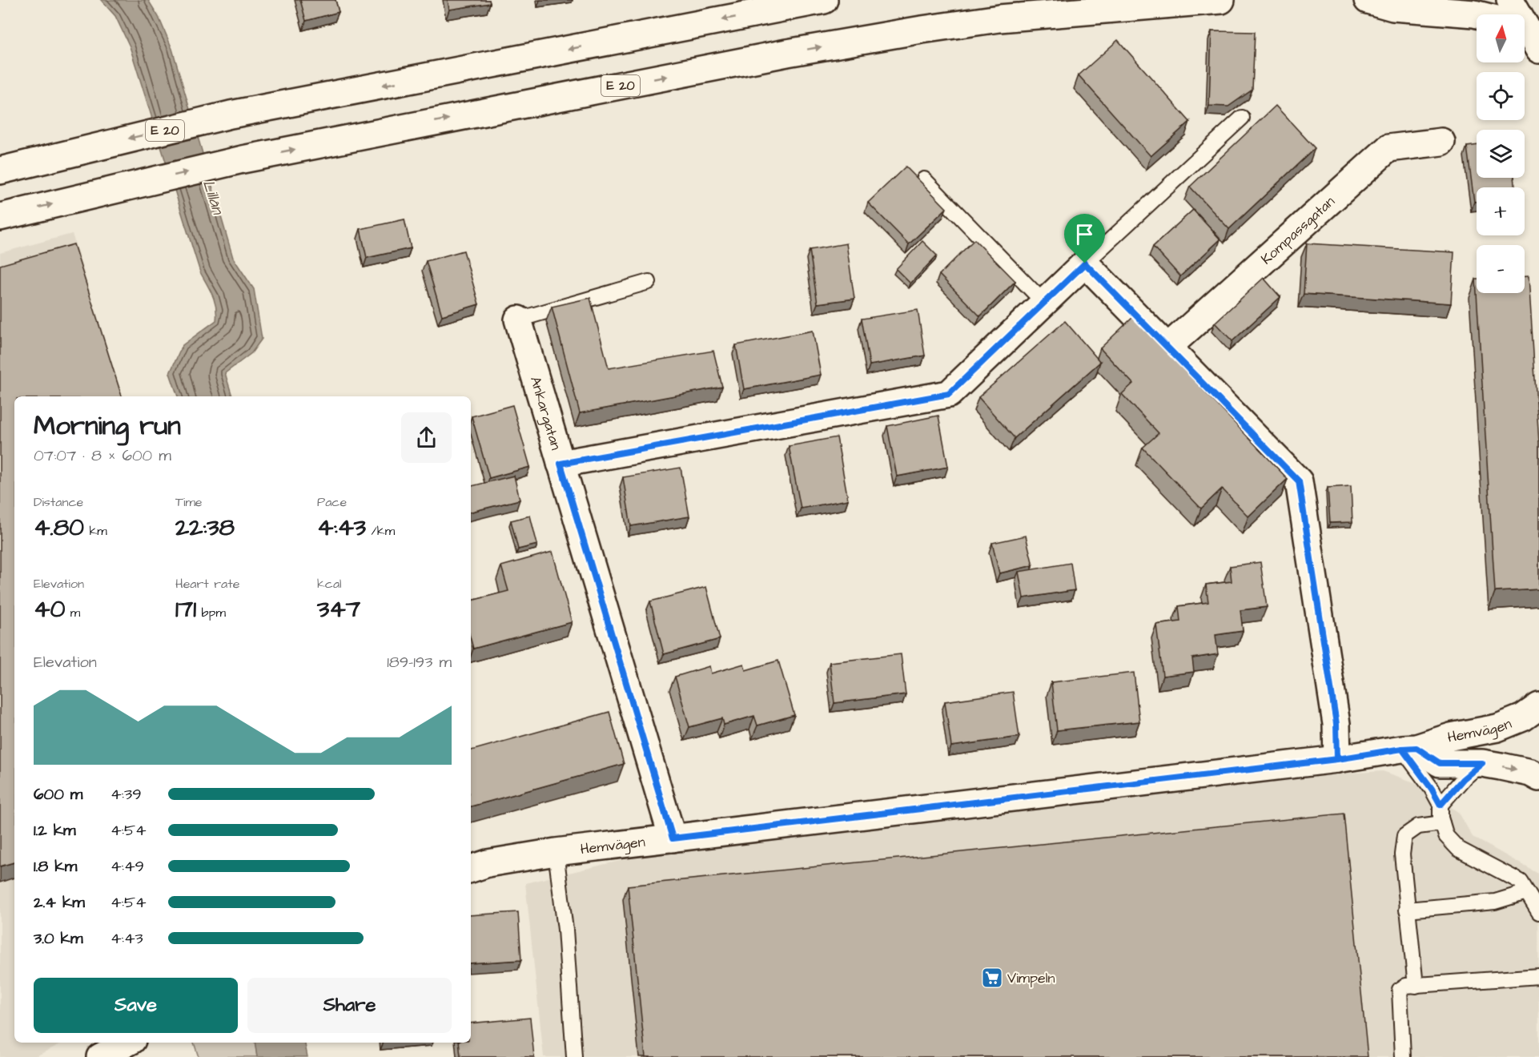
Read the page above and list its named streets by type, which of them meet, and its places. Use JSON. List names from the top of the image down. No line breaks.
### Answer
{"streets":{"main road":["E 20","Kompassgatan","Ankargatan","Hemvägen"]},"crossings":[["Ankargatan","Hemvägen"]],"water":["Lillån"],"places":{"supermarket":["Vimpeln"]},"north":"top","page":{"map_buttons":["+","−"],"heading":["Morning run","07:07 · 8 × 600 m"],"stats":[["Distance","4.80 km"],["Time","22:38"],["Pace","4:43 /km"],["Elevation","40 m"],["Heart rate","171 bpm"],["kcal","347"]],"chart":["Elevation","189–193 m"],"list":[{"name":"600 m","note":"4:39"},{"name":"1.2 km","note":"4:54"},{"name":"1.8 km","note":"4:49"},{"name":"2.4 km","note":"4:54"},{"name":"3.0 km","note":"4:43"}],"buttons":["Save","Share"]}}
